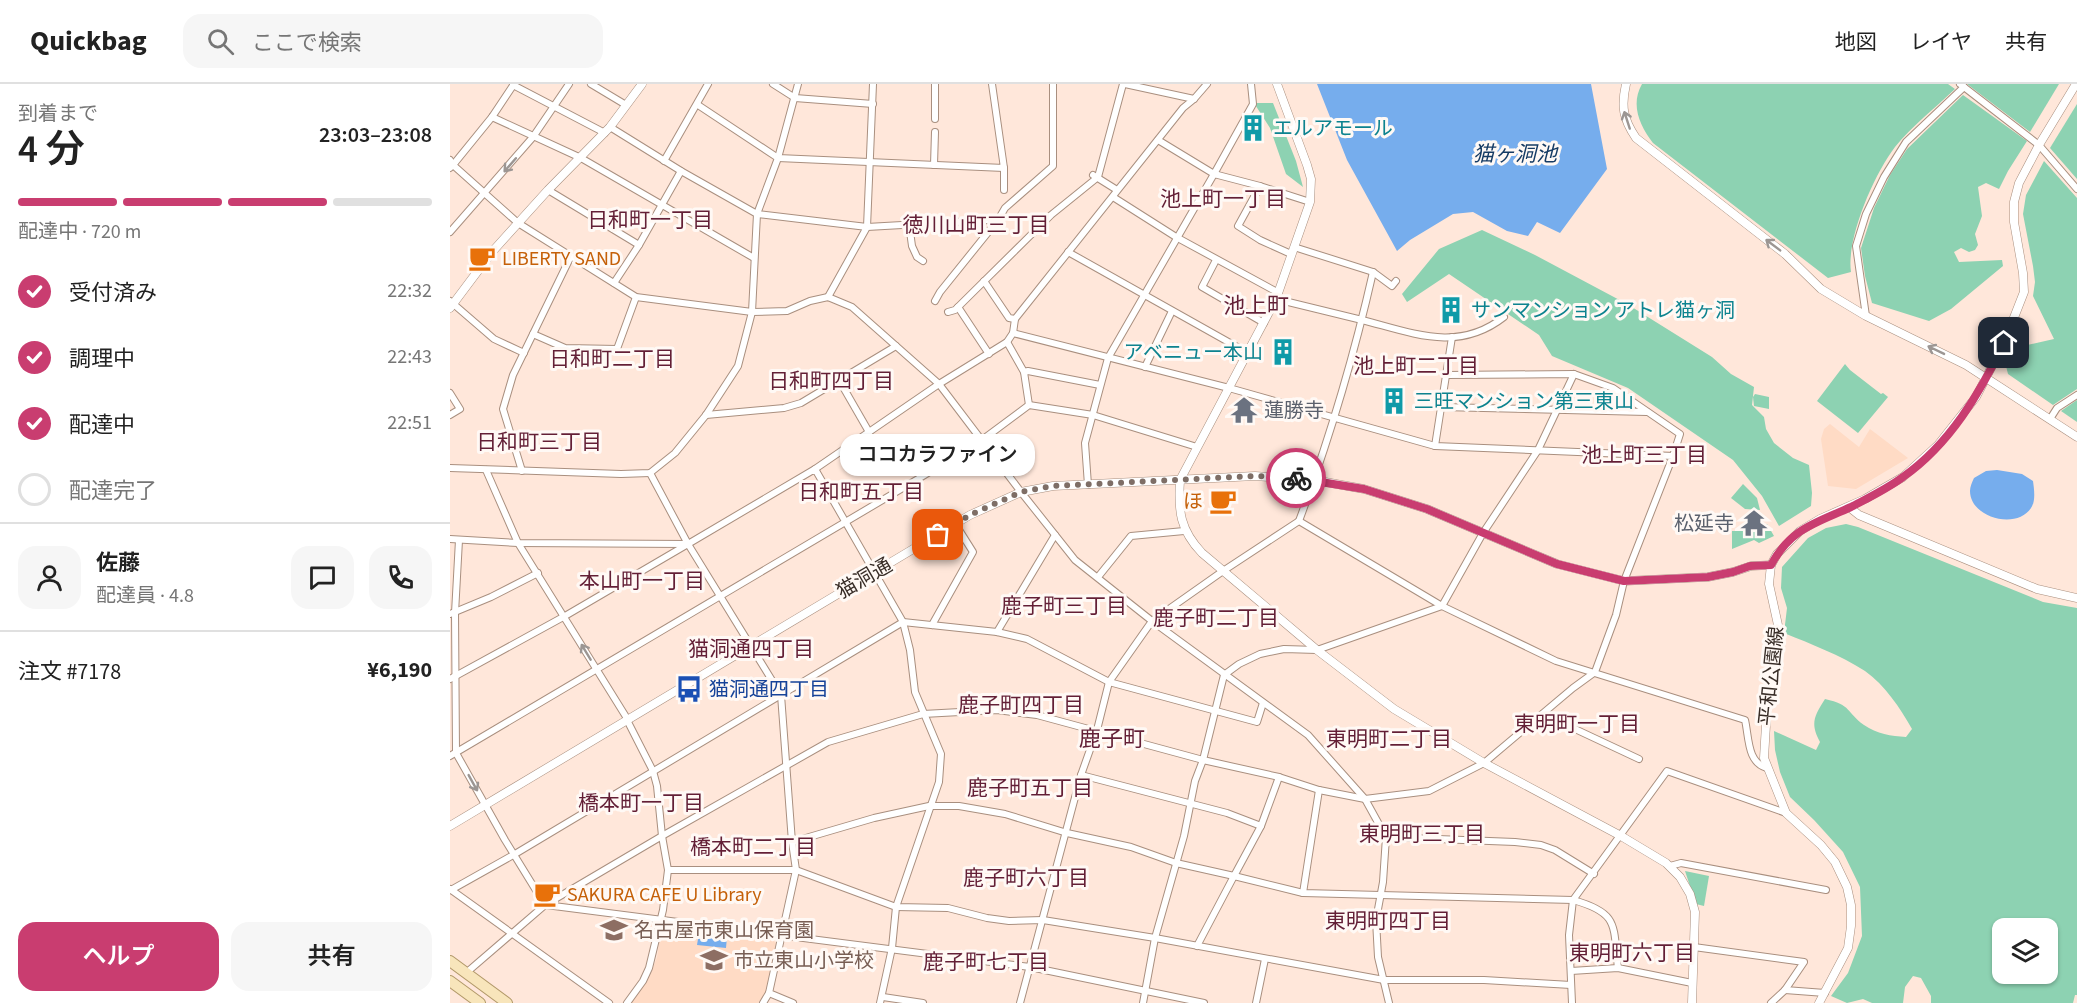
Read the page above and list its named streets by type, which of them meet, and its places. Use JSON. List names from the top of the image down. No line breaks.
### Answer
{"streets":{"street":["猫洞通","平和公園線"]},"crossings":[["猫洞通","平和公園線"]],"districts":["池上町一丁目","日和町一丁目","徳川山町三丁目","池上町","日和町二丁目","池上町二丁目","日和町四丁目","日和町三丁目","池上町三丁目","日和町五丁目","本山町一丁目","鹿子町三丁目","鹿子町二丁目","猫洞通四丁目","鹿子町四丁目","東明町一丁目","鹿子町","東明町二丁目","鹿子町五丁目","橋本町一丁目","東明町三丁目","橋本町二丁目","鹿子町六丁目","東明町四丁目","東明町六丁目","鹿子町七丁目"],"water":["猫ヶ洞池"],"places":{"building":["エルアモール","サンマンション アトレ猫ヶ洞","アベニュー本山","三旺マンション第三東山"],"cafe":["LIBERTY SAND","ほ","SAKURA CAFE U Library"],"temple":["蓮勝寺","松延寺"],"other":["ココカラファイン"],"bus stop":["猫洞通四丁目"],"school or university":["名古屋市東山保育園","市立東山小学校"]},"page":{"header":"Quickbag","search":"ここで検索","nav":["地図","レイヤ","共有"],"heading":["4 分","到着まで","23:03–23:08"],"panel":["佐藤","配達員 · 4.8","注文 #7178","¥6,190"],"bar":"配達中 · 720 m","list":[["受付済み","22:32"],["調理中","22:43"],["配達中","22:51"],"配達完了"],"bubble":"ココカラファイン","buttons":["ヘルプ","共有"]}}
